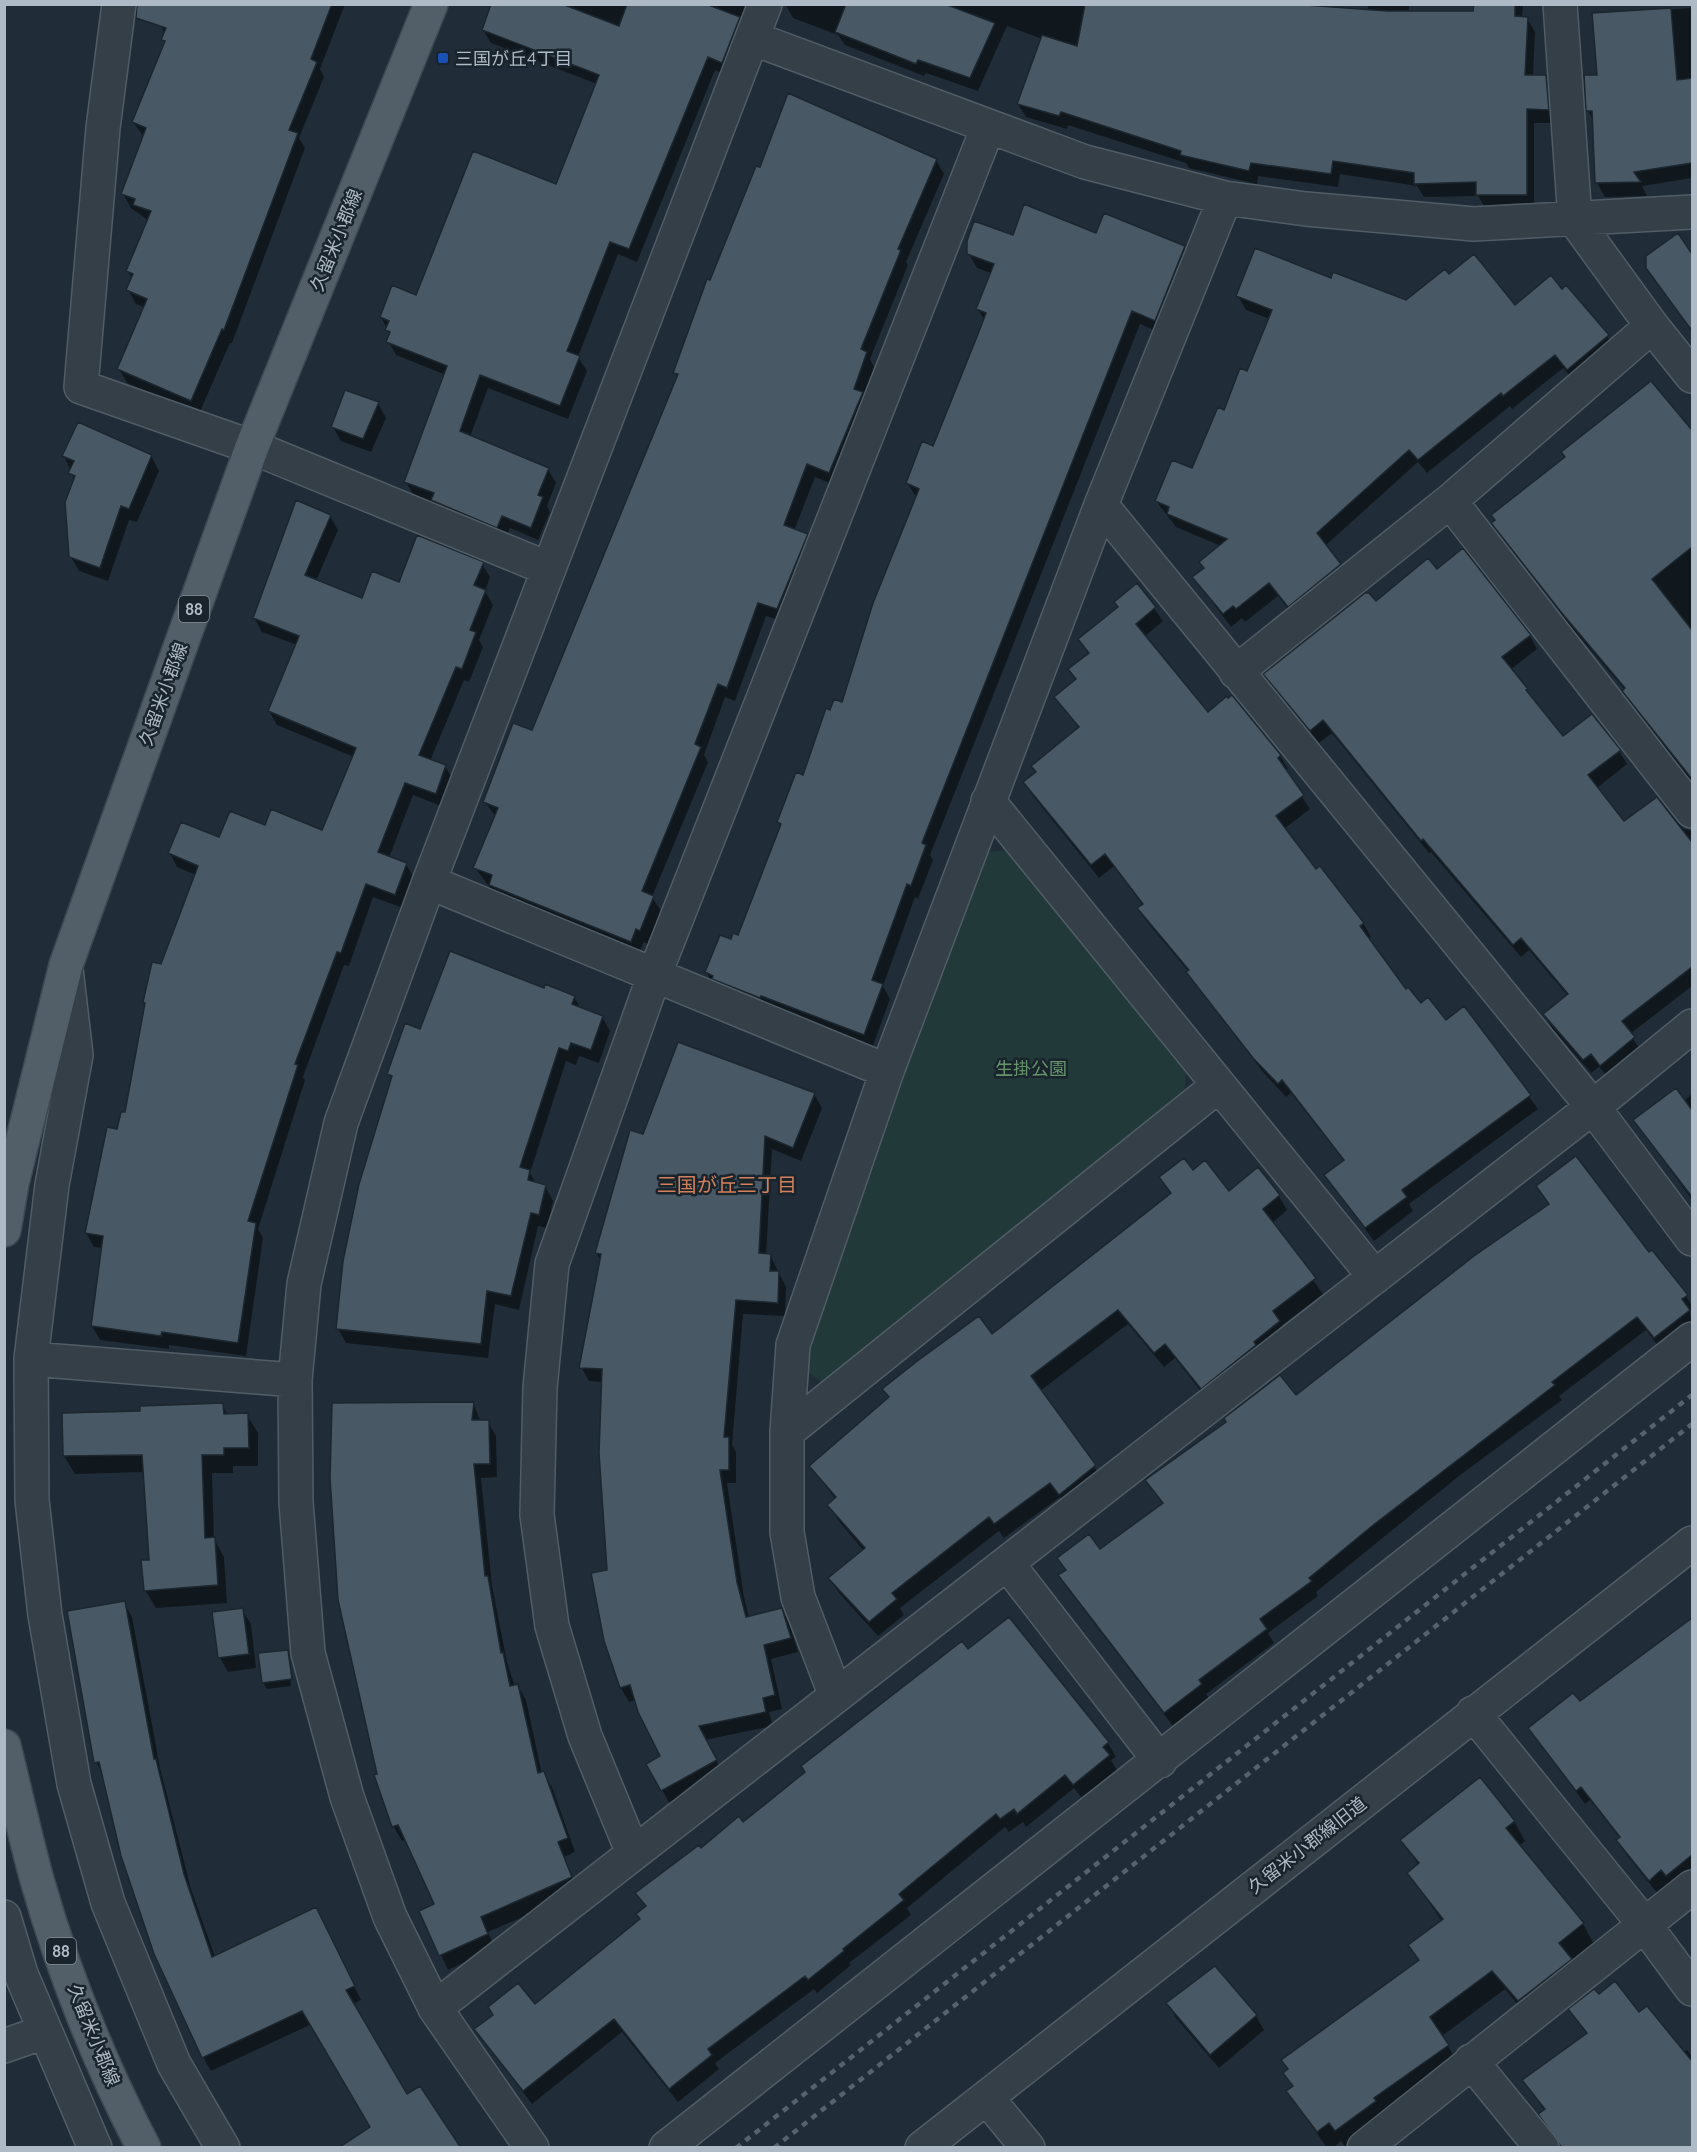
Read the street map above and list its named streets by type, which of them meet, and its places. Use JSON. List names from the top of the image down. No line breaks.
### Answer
{"streets":{"main road":["久留米小郡線","88"],"street":["久留米小郡線旧道"]},"districts":["三国が丘三丁目"],"parks":["生掛公園"],"places":{"transit":["三国が丘4丁目"]}}
